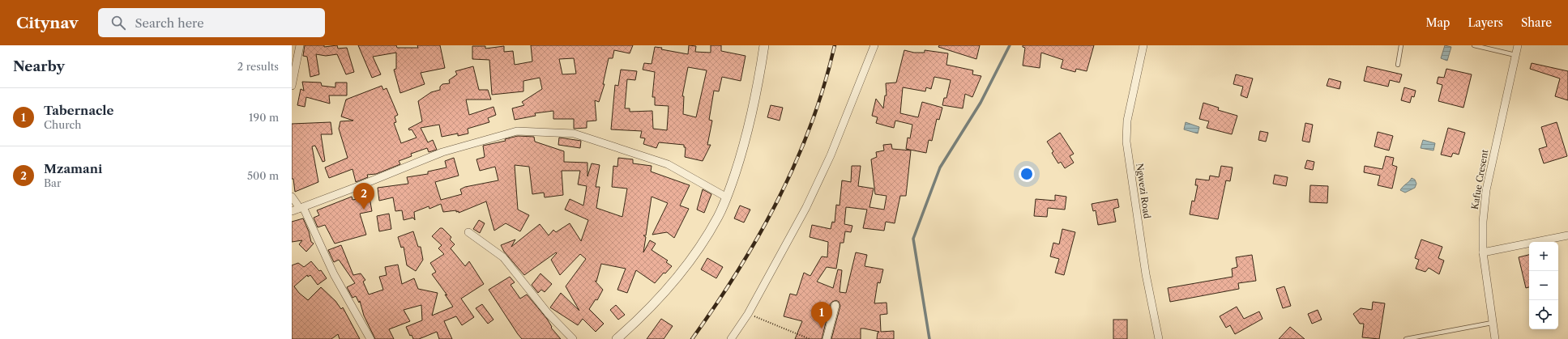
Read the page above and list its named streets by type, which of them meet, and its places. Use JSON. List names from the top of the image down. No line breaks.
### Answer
{"streets":{"street":["Kafue Cresent","Ngwezi Road"]},"page":{"header":"Citynav","search":"Search here","nav":["Map","Layers","Share"],"heading":["Nearby","2 results"],"list":[{"mark":"1","name":"Tabernacle","note":"Church","value":"190 m"},{"mark":"2","name":"Mzamani","note":"Bar","value":"500 m"}],"pins":["2","1"],"map_buttons":["+","−"]}}
